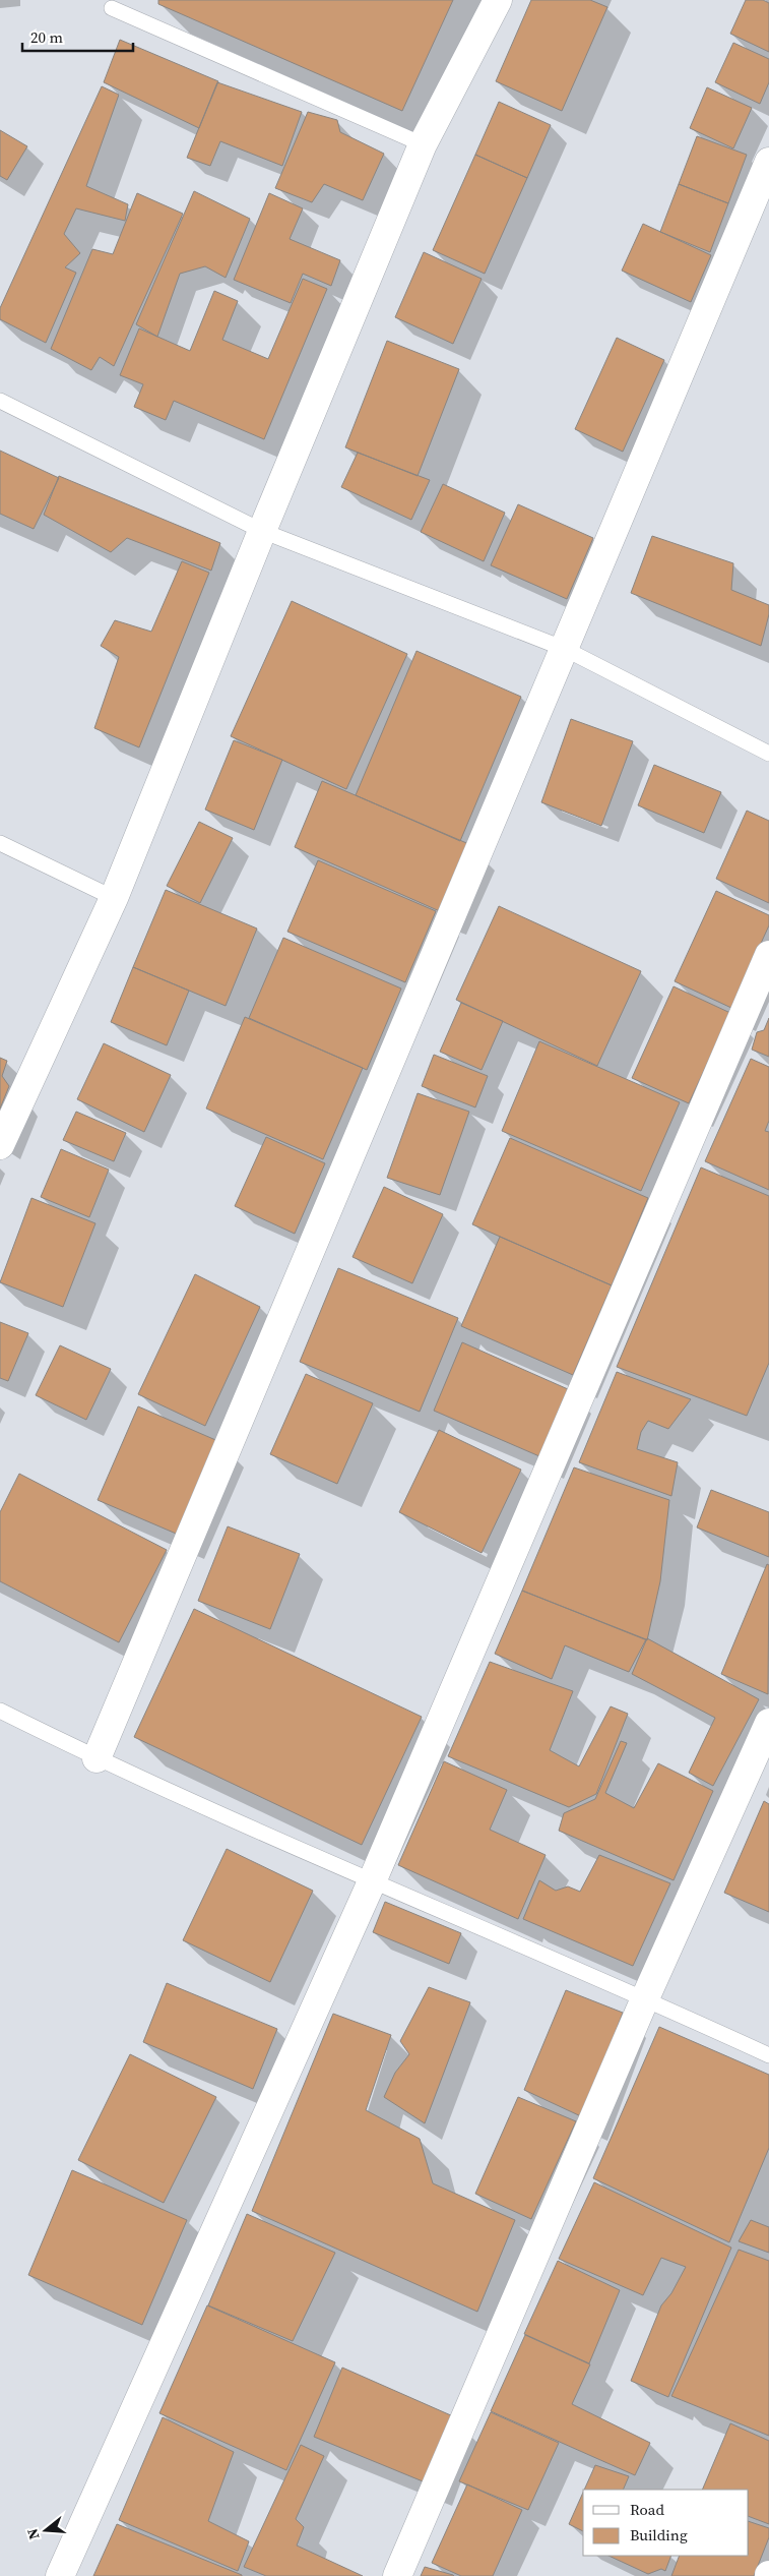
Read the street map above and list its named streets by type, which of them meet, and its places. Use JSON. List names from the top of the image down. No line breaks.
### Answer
{"legend":["Road","Building"],"scale_bar":"20 m","north":"left"}
